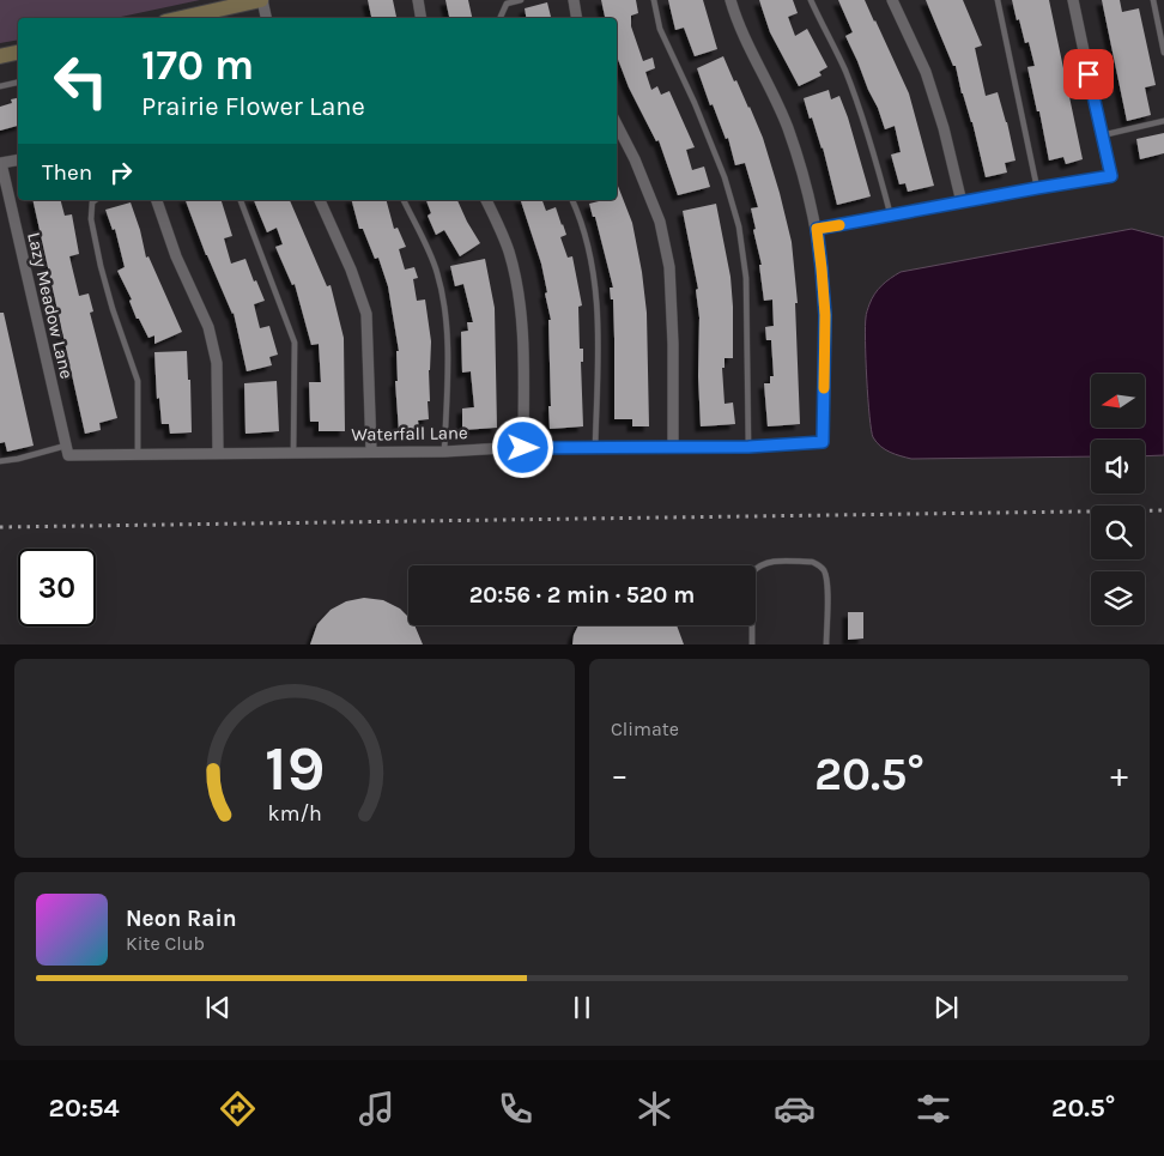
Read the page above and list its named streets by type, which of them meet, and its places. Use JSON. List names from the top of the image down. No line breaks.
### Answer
{"streets":{"street":["Lazy Meadow Lane","Waterfall Lane"]},"crossings":[["Lazy Meadow Lane","Waterfall Lane"]],"north":"left","page":{"turn":["170 m","Prairie Flower Lane"],"then":"Then","limit":"30","trip":"20:56 · 2 min · 520 m","tile":"Climate","heat":["−","20.5°","+"],"song":["Neon Rain","Kite Club"],"tabs":["20:54","20.5°"],"gauge":["19","km/h"]}}
